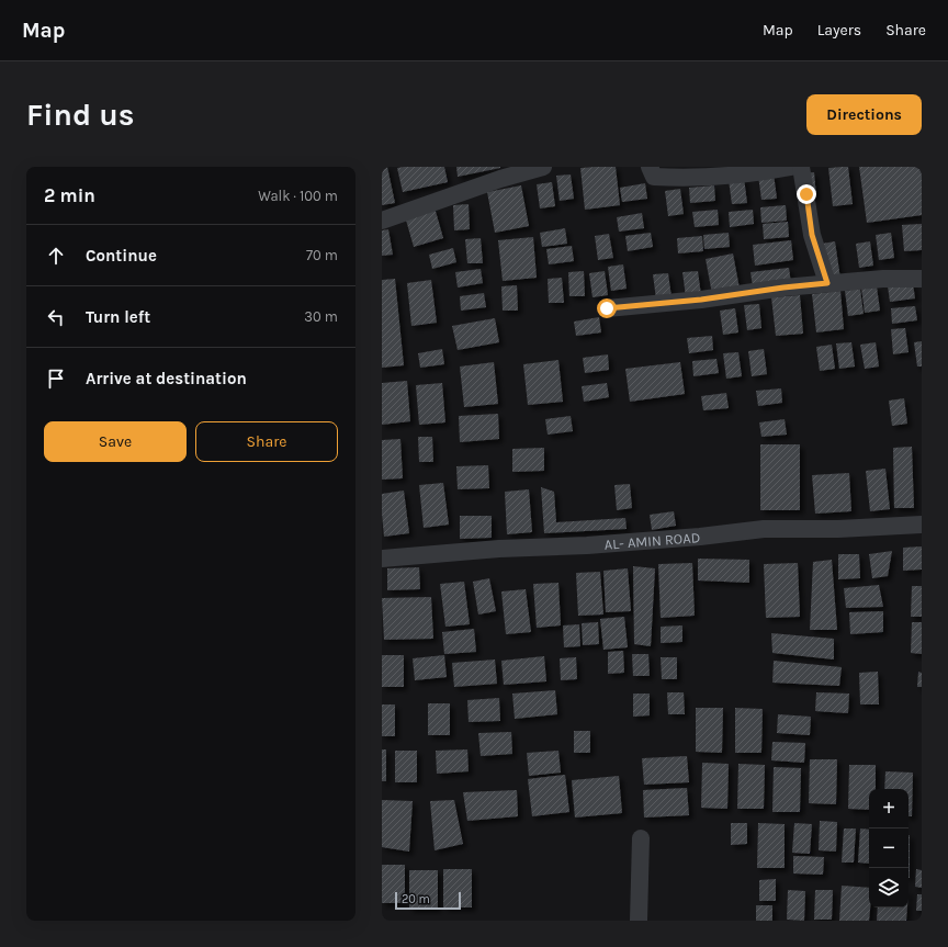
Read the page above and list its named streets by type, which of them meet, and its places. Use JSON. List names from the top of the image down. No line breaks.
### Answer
{"streets":{"street":["AL- AMIN ROAD"]},"scale_bar":"20 m","page":{"header":"Map","nav":["Map","Layers","Share"],"buttons":["Directions",["Save","Share"]],"title":"Find us","heading":["2 min","Walk · 100 m"],"list":[["Continue","70 m"],["Turn left","30 m"],"Arrive at destination"],"map_buttons":["+","−"],"scale":"20 m"}}
